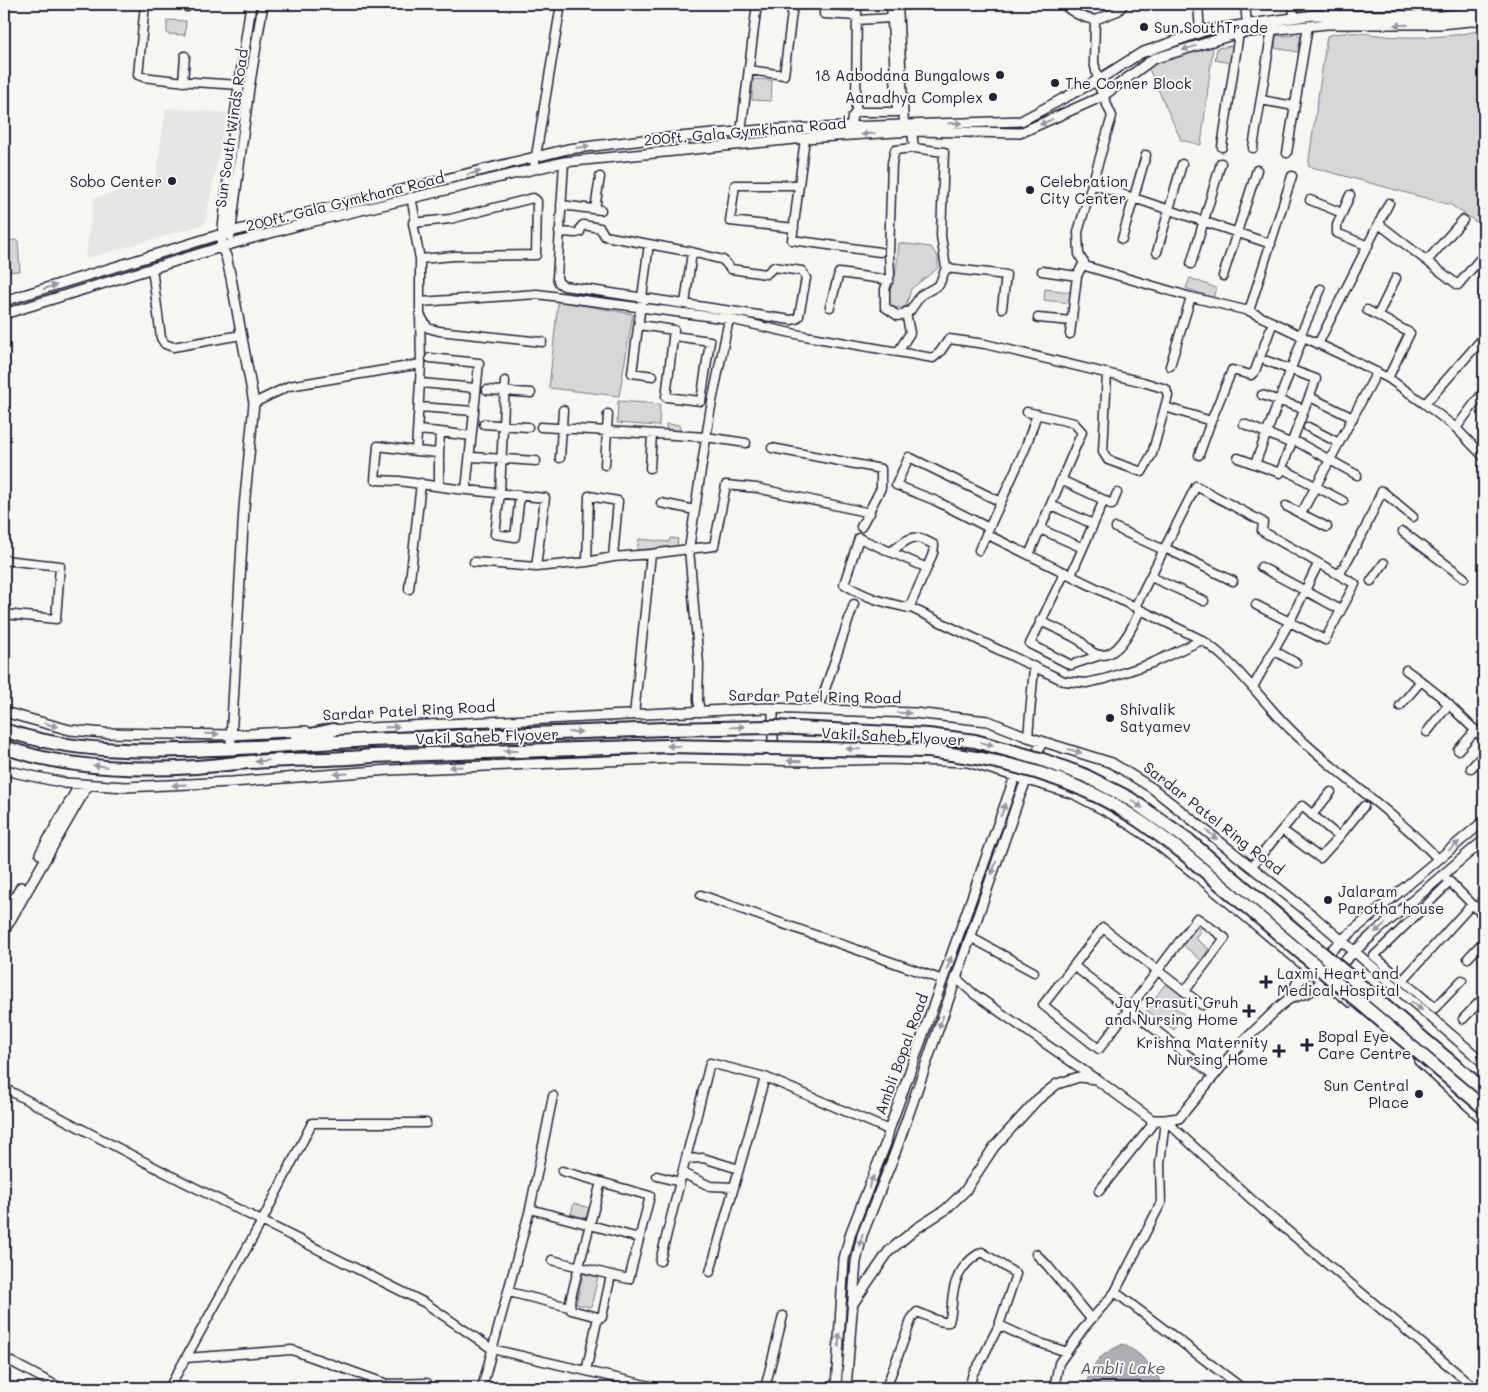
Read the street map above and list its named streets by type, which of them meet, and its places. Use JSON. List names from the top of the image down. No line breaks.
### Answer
{"streets":{"highway":["Sardar Patel Ring Road","Vakil Saheb Flyover"],"street":["Sun South Winds Road","200ft. Gala Gymkhana Road","Ambli Bopal Road"]},"crossings":[["Sun South Winds Road","200ft. Gala Gymkhana Road"],["Sardar Patel Ring Road","Vakil Saheb Flyover"],["Sardar Patel Ring Road","Ambli Bopal Road"]],"water":["Ambli Lake"],"places":{"other":["Sun SouthTrade","18 Aabodana Bungalows","The Corner Block","Aaradhya Complex","Sobo Center","Celebration City Center","Shivalik Satyamev","Jalaram Parotha house","Sun Central Place"],"health":["Laxmi Heart and Medical Hospital","Jay Prasuti Gruh and Nursing Home","Bopal Eye Care Centre","Krishna Maternity Nursing Home"]}}
